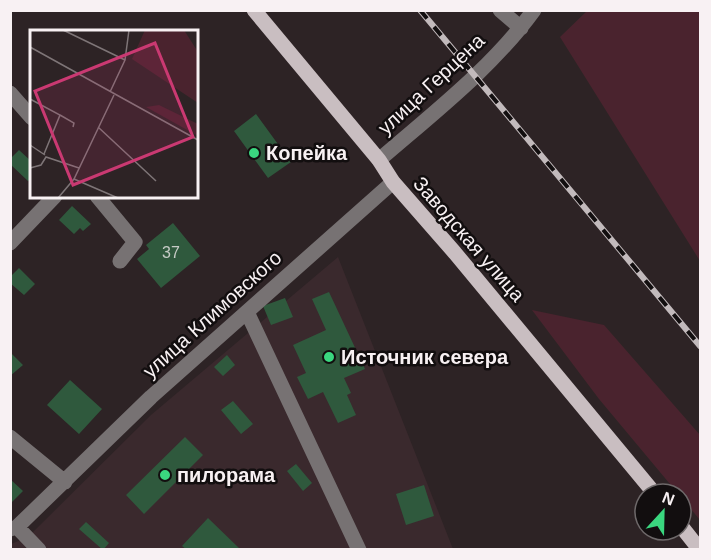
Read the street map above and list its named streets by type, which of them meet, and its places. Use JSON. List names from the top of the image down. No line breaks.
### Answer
{"streets":{"main road":["Заводская улица"],"street":["улица Герцена","улица Климовского"]},"crossings":[["улица Герцена","Заводская улица"],["Заводская улица","улица Климовского"]],"places":["Копейка","Источник севера","пилорама"],"house_numbers":["37"],"north":"top"}
